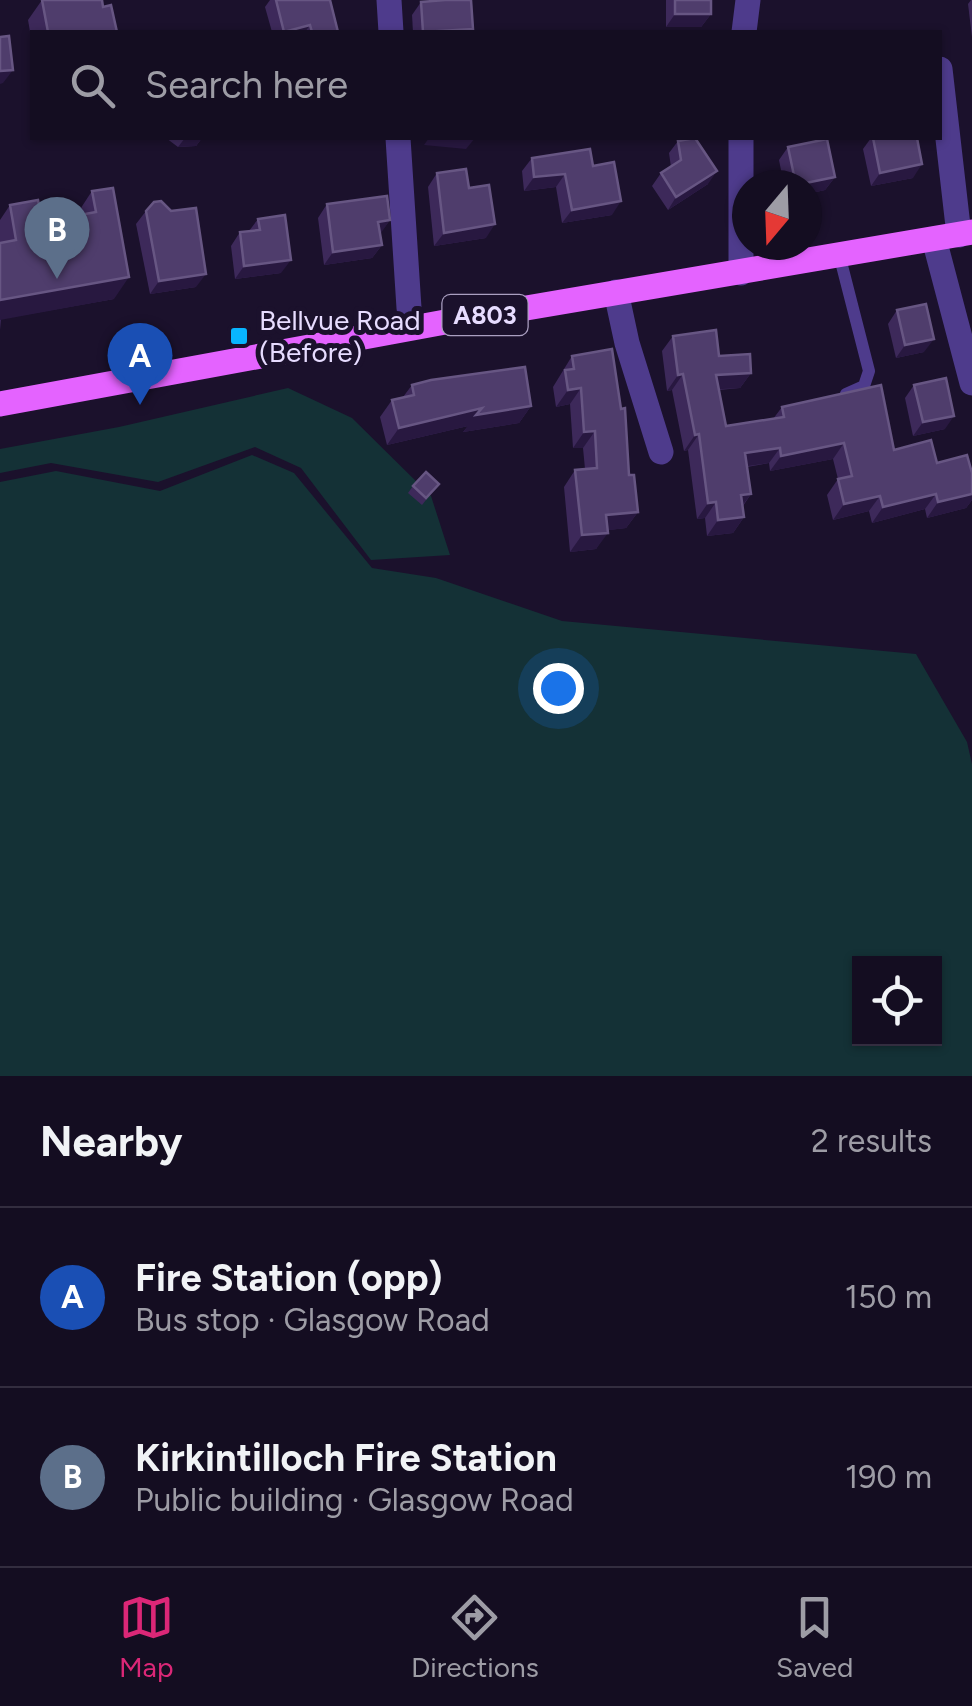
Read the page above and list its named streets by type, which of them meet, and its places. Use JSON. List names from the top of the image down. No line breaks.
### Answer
{"streets":{"main road":["A803"]},"places":{"transit":["Bellvue Road (Before)"]},"north":"bottom","page":{"search":"Search here","pins":["B","A"],"heading":["Nearby","2 results"],"list":[{"mark":"A","name":"Fire Station (opp)","note":"Bus stop · Glasgow Road","value":"150 m"},{"mark":"B","name":"Kirkintilloch Fire Station","note":"Public building · Glasgow Road","value":"190 m"}],"nav":["Map","Directions","Saved"]}}
